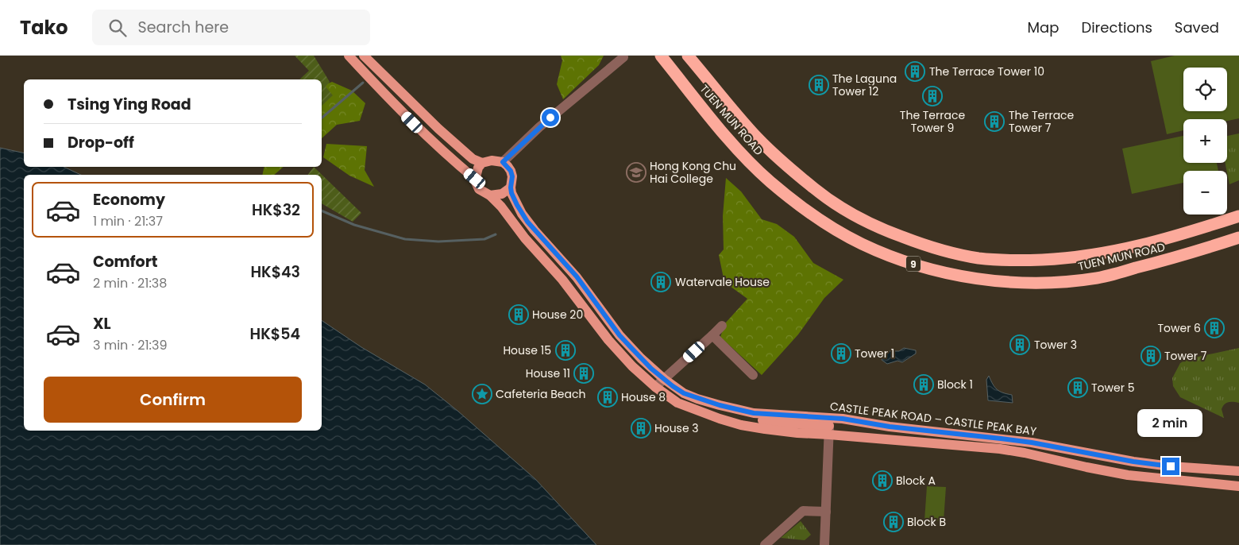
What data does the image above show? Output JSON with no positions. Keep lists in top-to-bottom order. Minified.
{"streets":{"highway":["TUEN MUN ROAD","9"],"main road":["CASTLE PEAK ROAD – CASTLE PEAK BAY"]},"places":{"building":["The Terrace Tower 10","The Laguna Tower 12","The Terrace Tower 9","The Terrace Tower 7","Watervale House","House 20","Tower 6","Tower 3","House 15","Tower 1","Tower 7","House 11","Block 1","Tower 5","House 8","House 3","Block A","Block B"],"school or university":["Hong Kong Chu Hai College"],"place":["Cafeteria Beach"]},"page":{"header":"Tako","search":"Search here","nav":["Map","Directions","Saved"],"map_buttons":["+","−"],"banner":["Tsing Ying Road","Drop-off"],"list":[{"name":"Economy","note":"1 min · 21:37","value":"HK$32"},{"name":"Comfort","note":"2 min · 21:38","value":"HK$43"},{"name":"XL","note":"3 min · 21:39","value":"HK$54"}],"buttons":"Confirm","bubble":"2 min"}}
